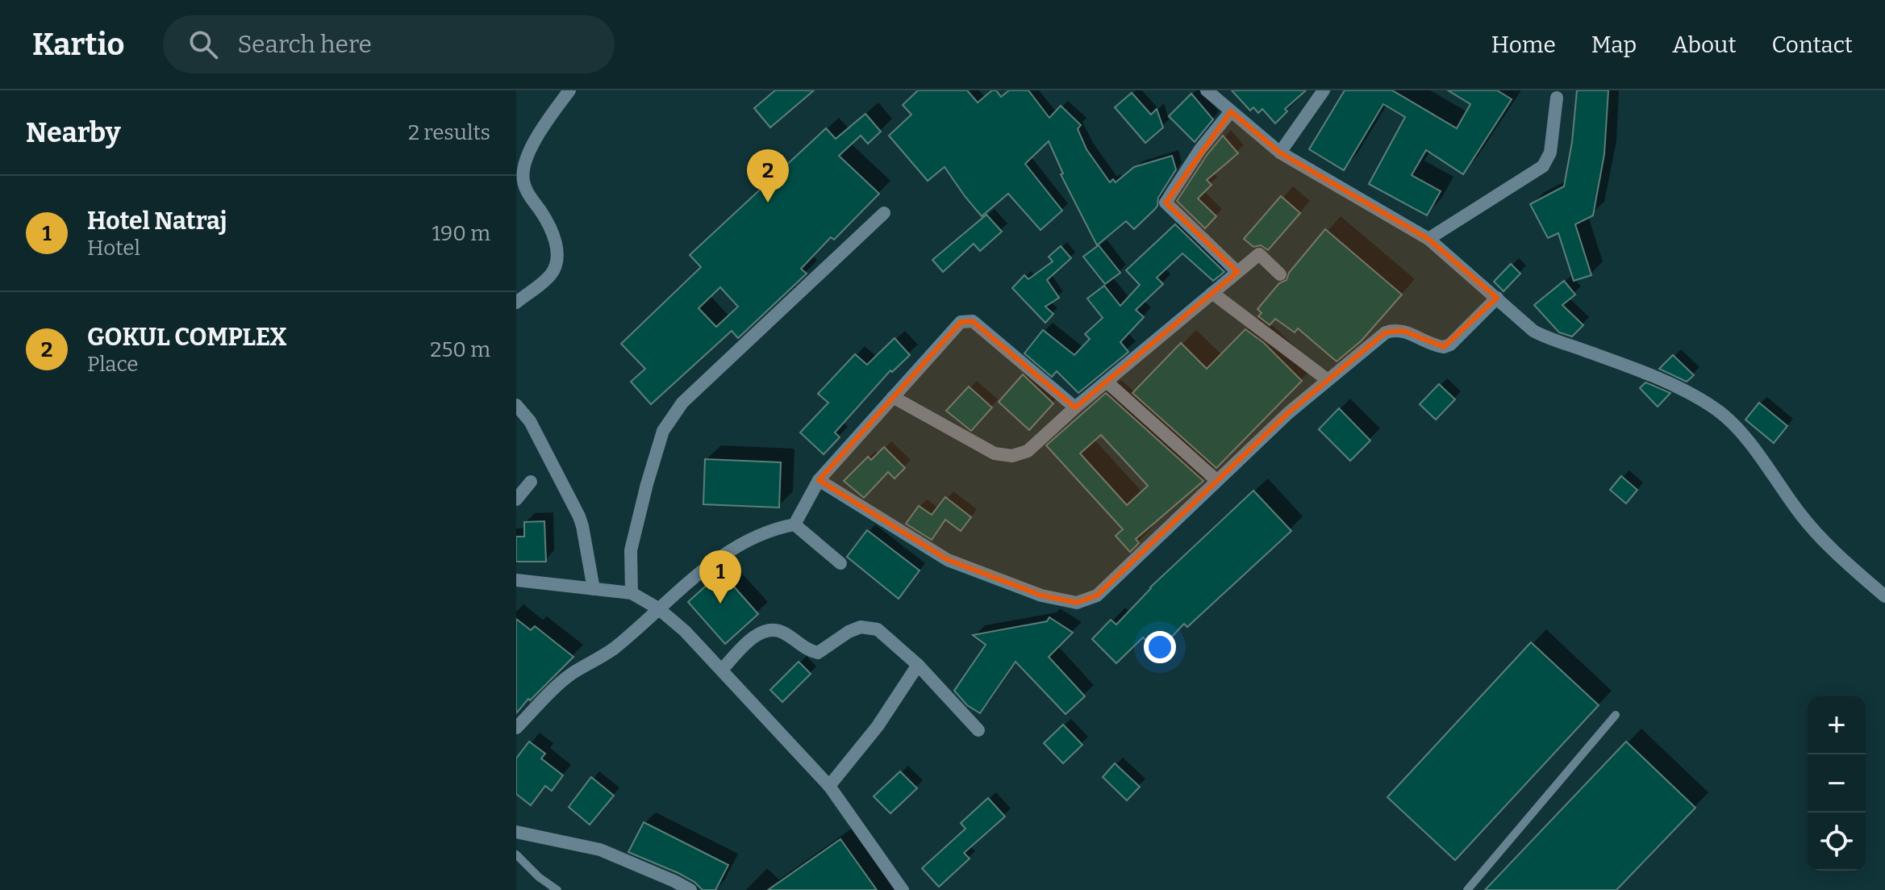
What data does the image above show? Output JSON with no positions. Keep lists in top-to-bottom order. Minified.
{"page":{"header":"Kartio","search":"Search here","nav":["Home","Map","About","Contact"],"heading":["Nearby","2 results"],"pins":["2","1"],"list":[{"mark":"1","name":"Hotel Natraj","note":"Hotel","value":"190 m"},{"mark":"2","name":"GOKUL COMPLEX","note":"Place","value":"250 m"}],"map_buttons":["+","−"]}}
